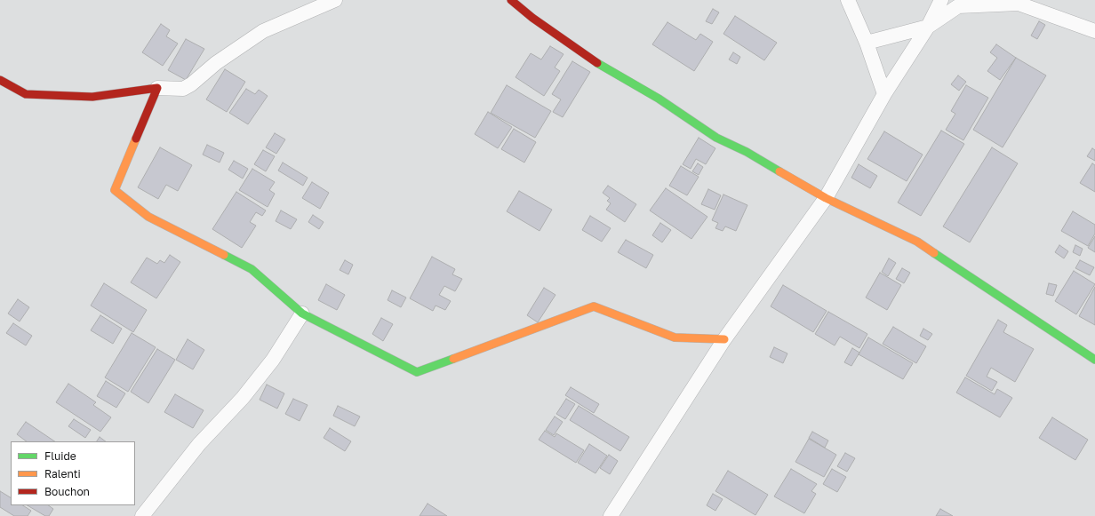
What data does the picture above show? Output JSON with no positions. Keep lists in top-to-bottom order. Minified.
{"legend":["Fluide","Ralenti","Bouchon"]}
